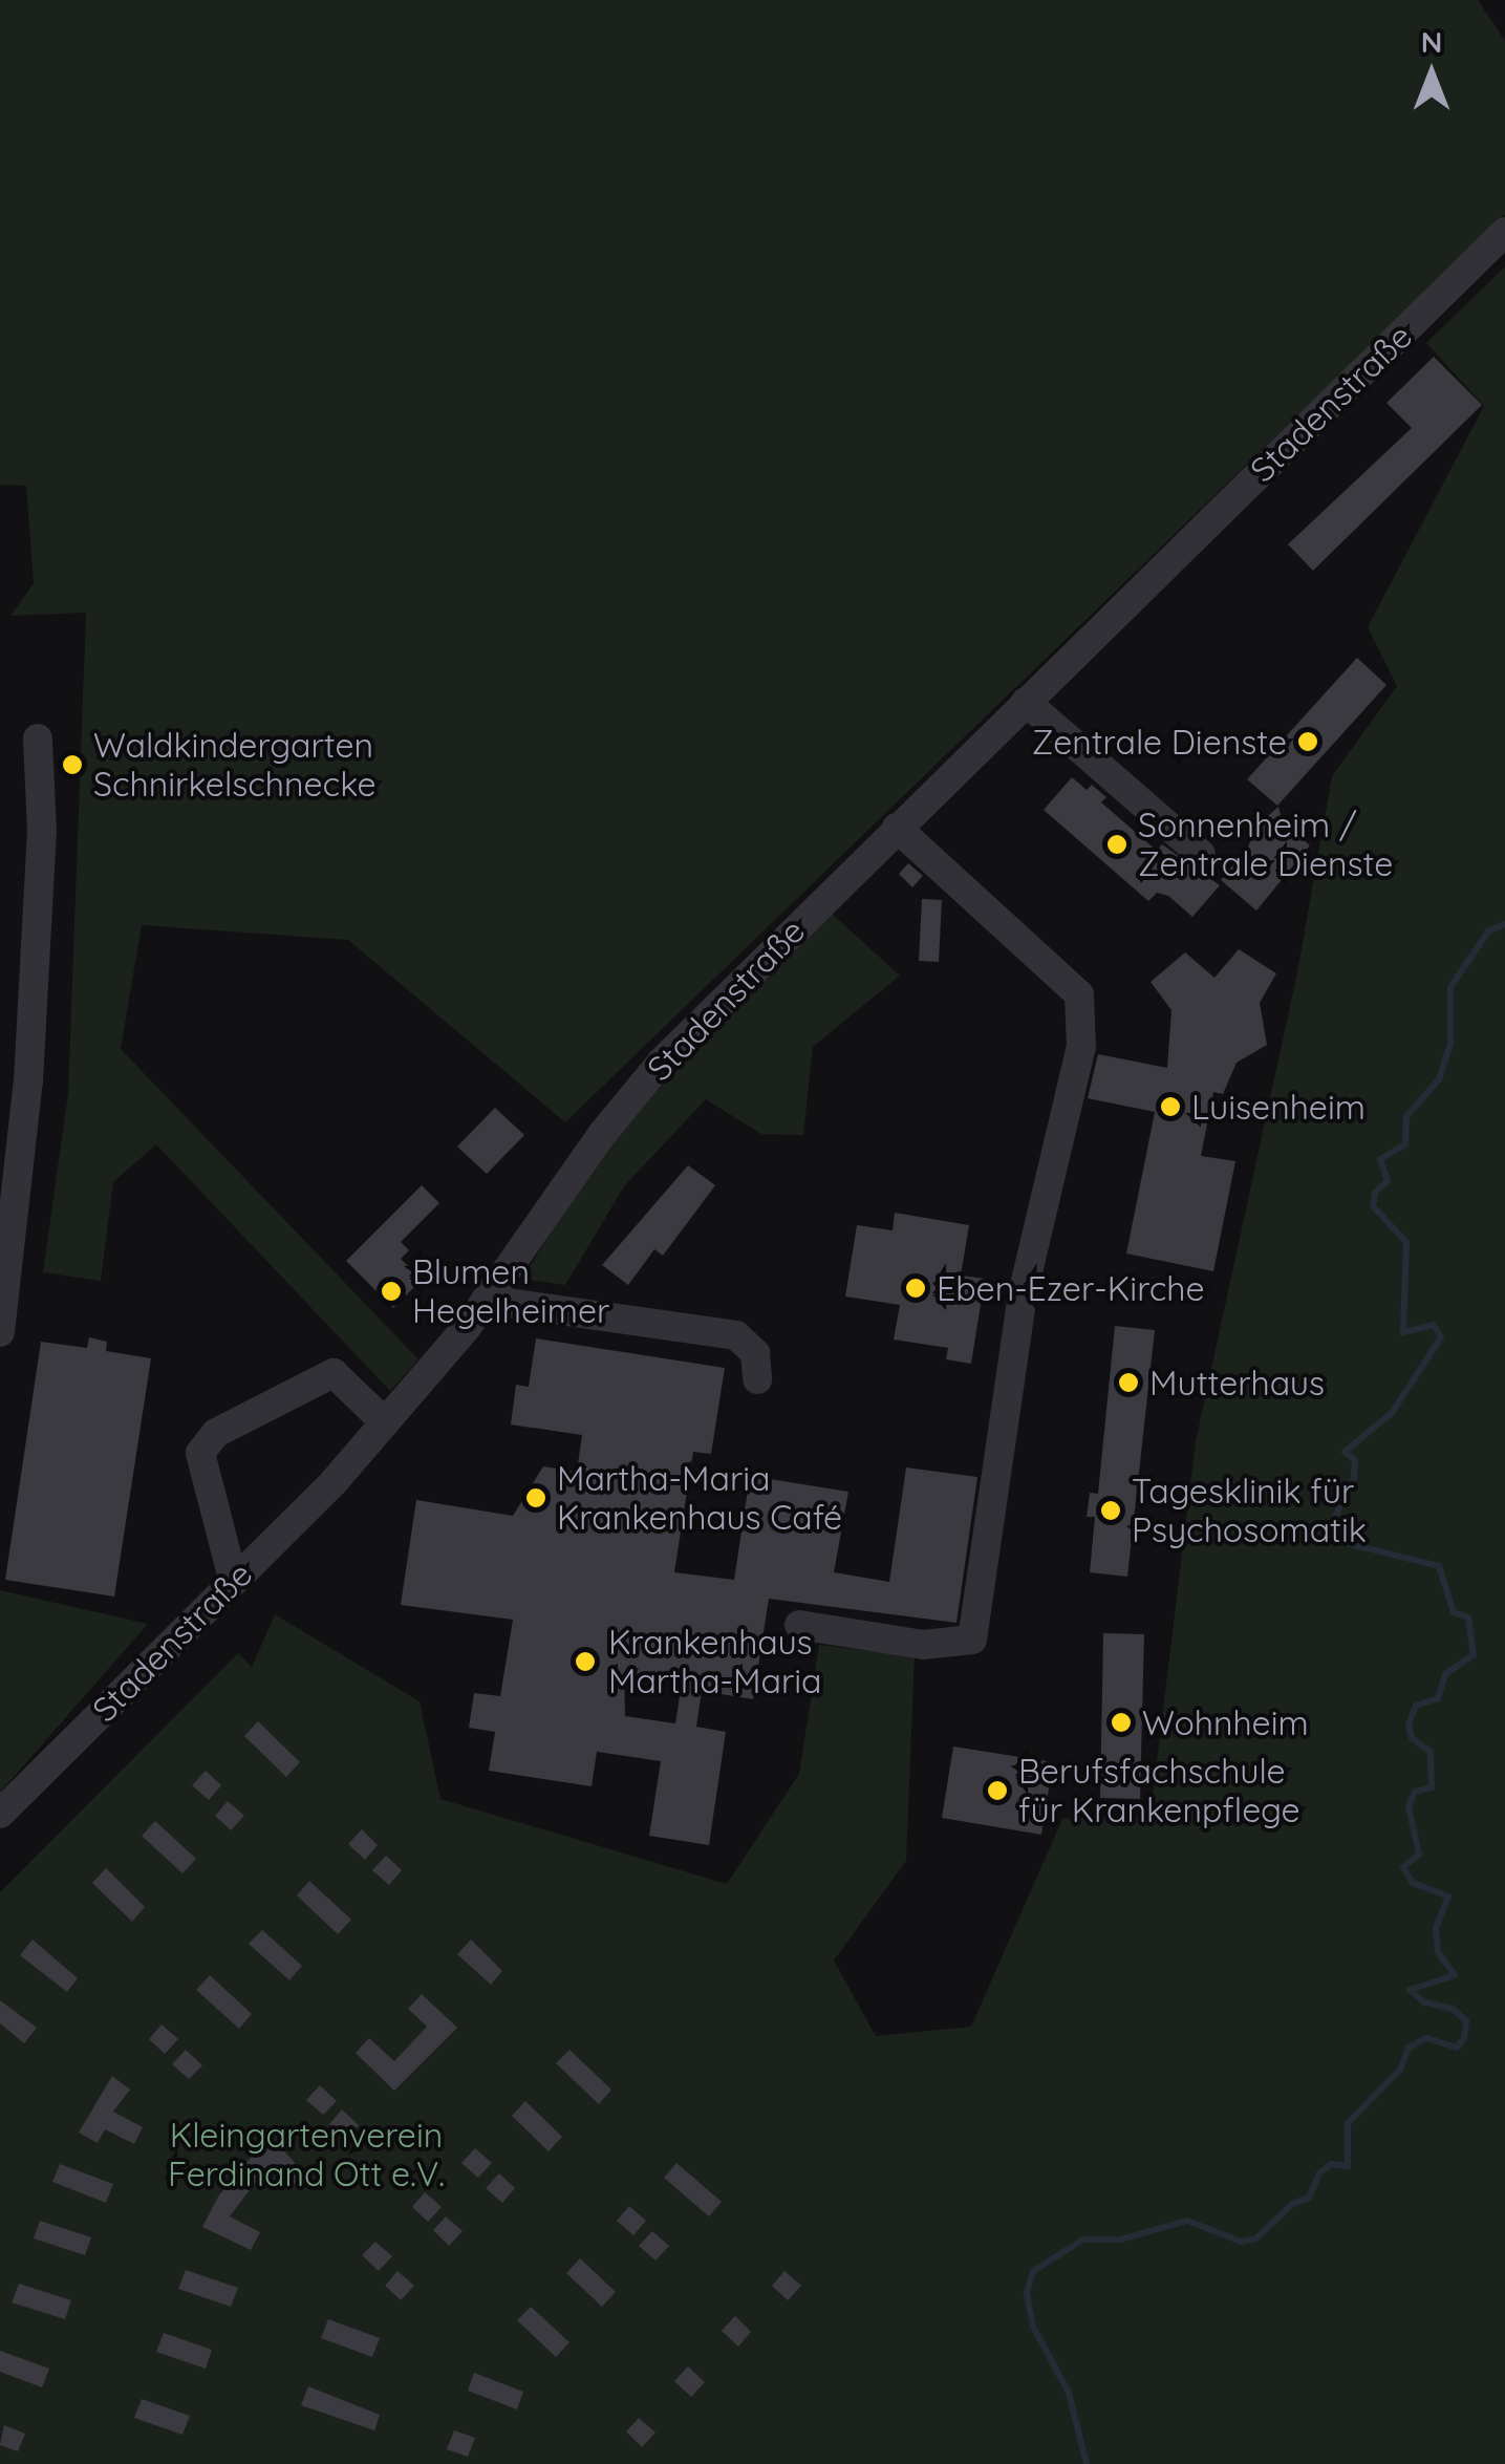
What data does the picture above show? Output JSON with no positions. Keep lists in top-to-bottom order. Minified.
{"streets":{"street":["Stadenstraße"]},"parks":["Kleingartenverein Ferdinand Ott e.V."],"places":["Zentrale Dienste","Waldkindergarten Schnirkelschnecke","Sonnenheim / Zentrale Dienste","Luisenheim","Eben-Ezer-Kirche","Blumen Hegelheimer","Mutterhaus","Martha-Maria Krankenhaus Café","Tagesklinik für Psychosomatik","Krankenhaus Martha-Maria","Wohnheim","Berufsfachschule für Krankenpflege"],"north":"top"}
